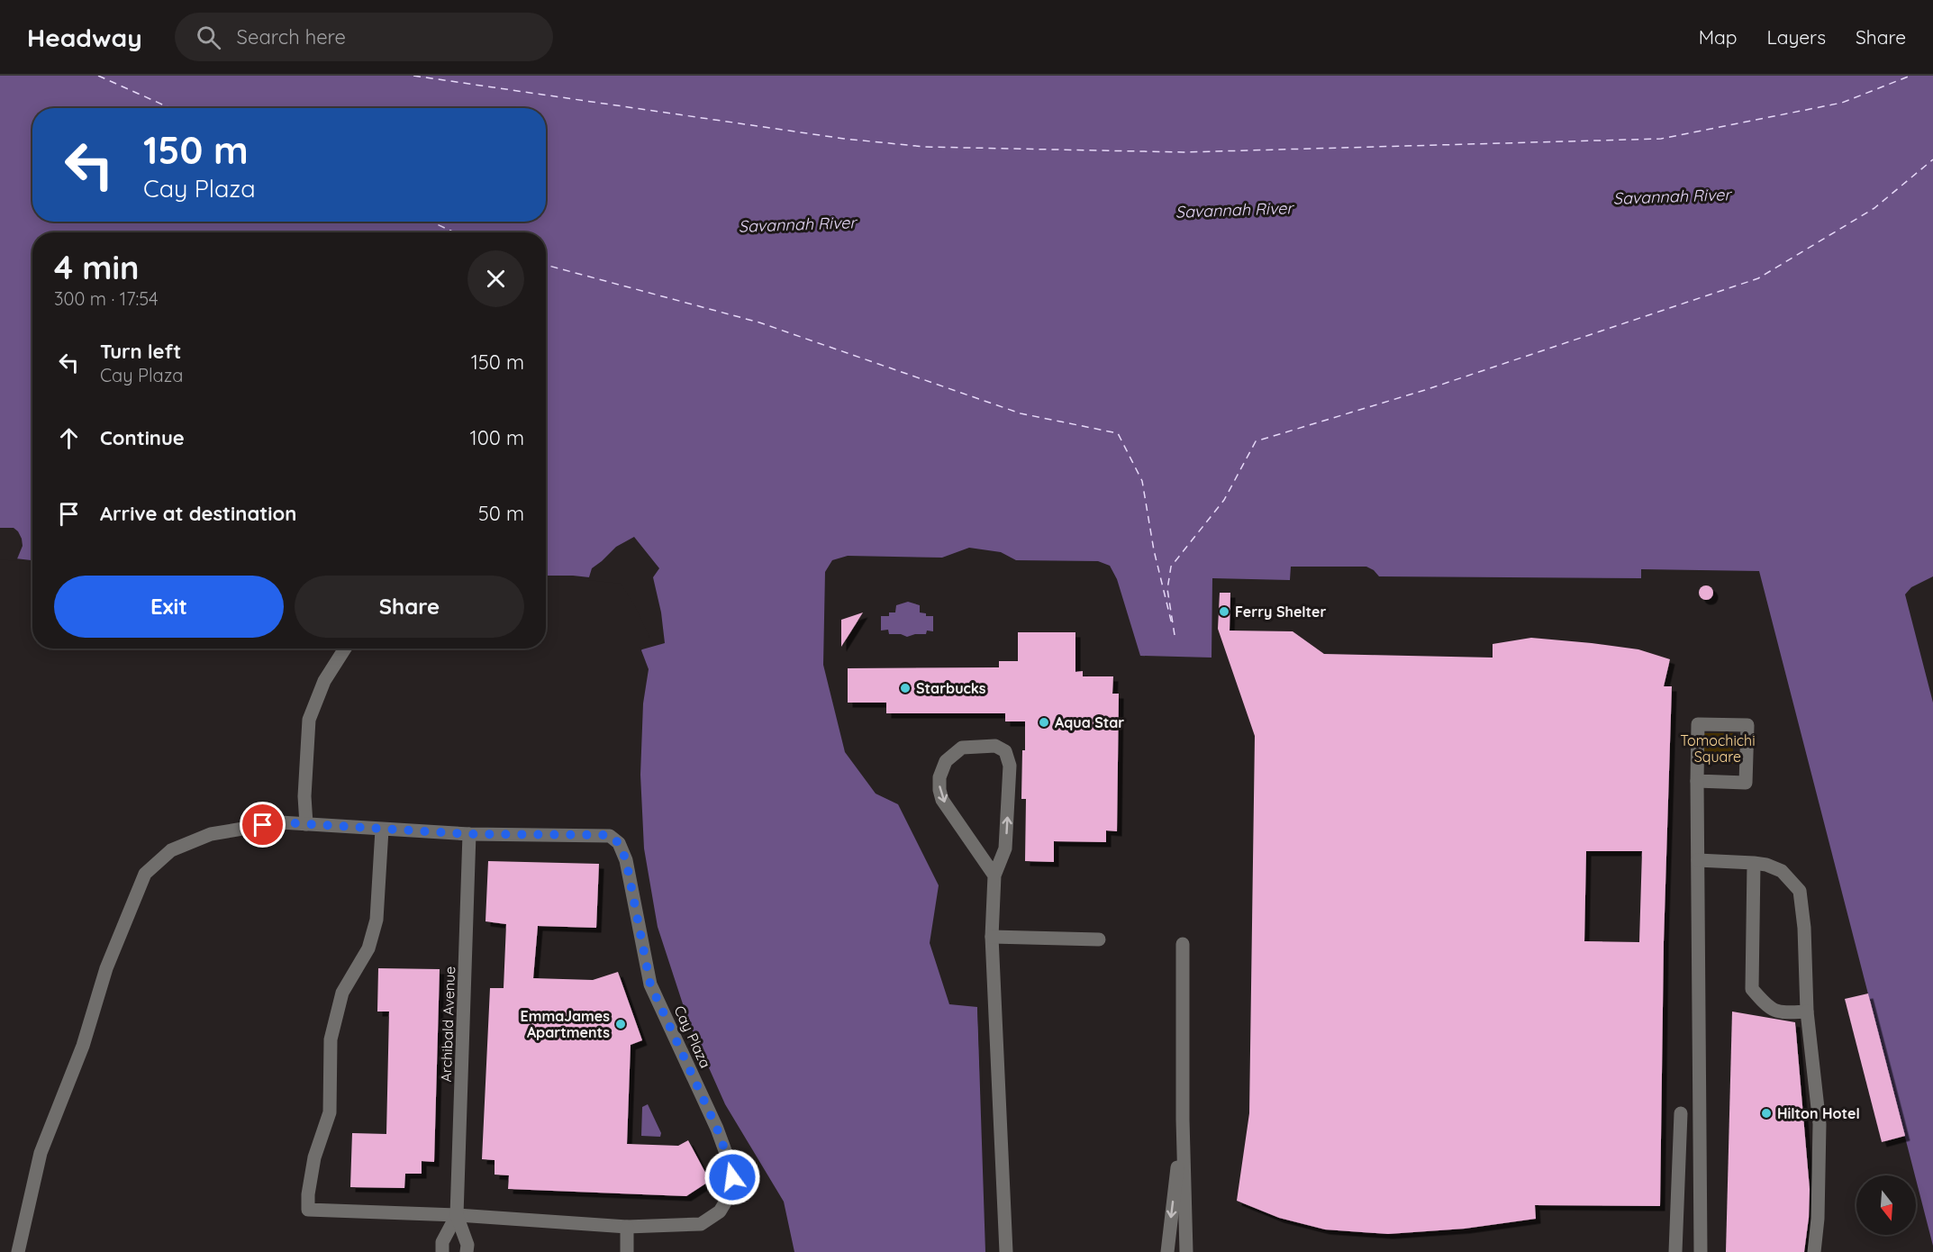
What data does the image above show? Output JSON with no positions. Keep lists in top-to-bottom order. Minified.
{"streets":{"street":["Archibald Avenue","Cay Plaza"]},"crossings":[["Archibald Avenue","Cay Plaza"]],"water":["Savannah River"],"parks":["Tomochichi Square"],"places":["Ferry Shelter","Starbucks","Aqua Star","EmmaJames Apartments","Hilton Hotel"],"north":"bottom","page":{"header":"Headway","search":"Search here","nav":["Map","Layers","Share"],"turn":["150 m","Cay Plaza"],"heading":["4 min","300 m · 17:54"],"list":[{"name":"Turn left","note":"Cay Plaza","value":"150 m"},{"name":"Continue","value":"100 m"},{"name":"Arrive at destination","value":"50 m"}],"buttons":["Exit","Share"]}}
